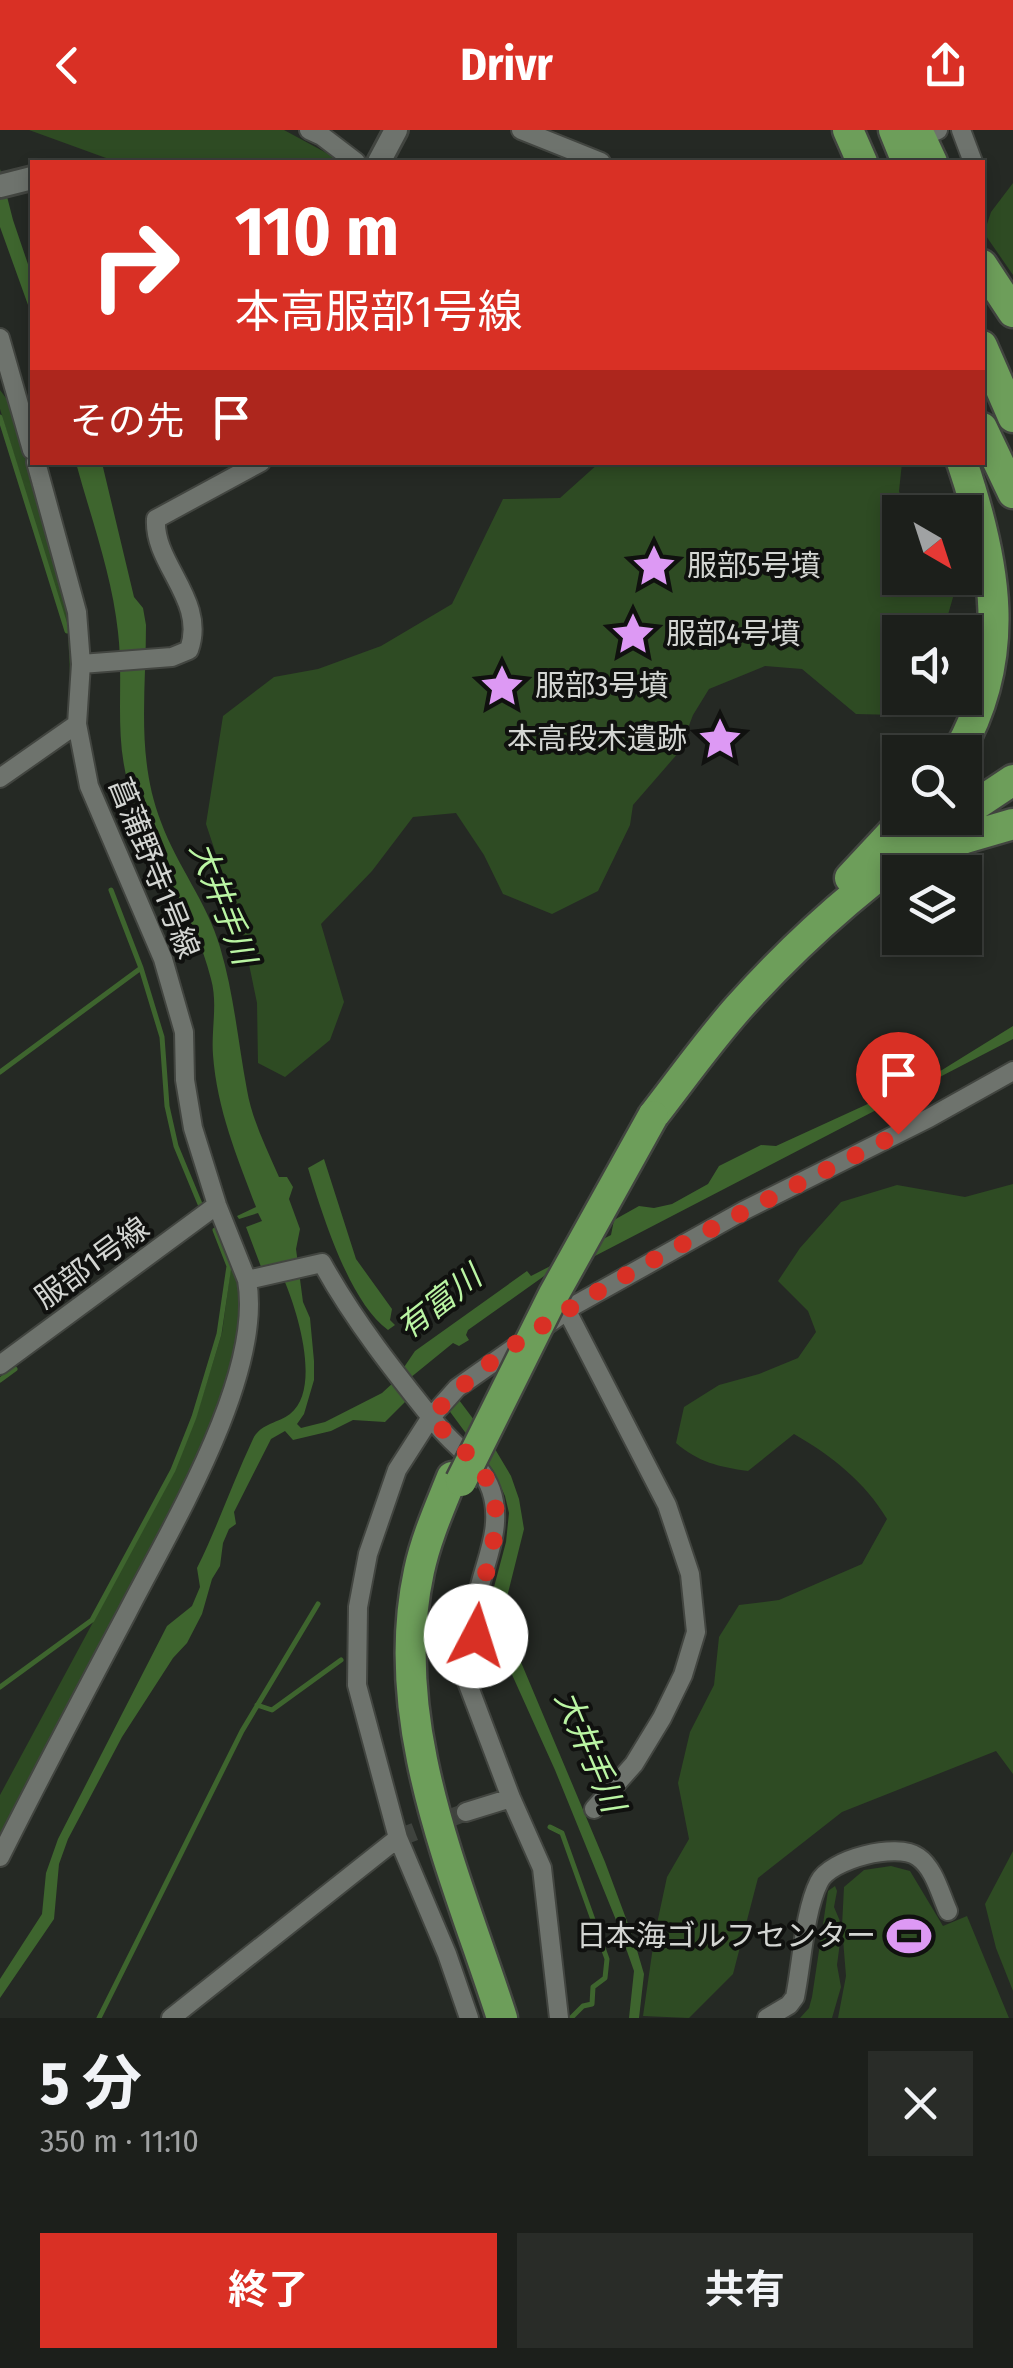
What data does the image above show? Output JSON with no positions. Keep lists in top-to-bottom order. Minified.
{"streets":{"street":["菖蒲野寺1号線","服部1号線"]},"crossings":[["菖蒲野寺1号線","服部1号線"]],"water":["大井手川","有富川"],"places":{"place":["服部5号墳","服部4号墳","服部3号墳","本高段木遺跡"],"sports":["日本海ゴルフセンター"]},"north":"bottom right","page":{"header":"Drivr","turn":["110 m","本高服部1号線"],"then":"その先","heading":["5 分","350 m · 11:10"],"buttons":["終了","共有"]}}
